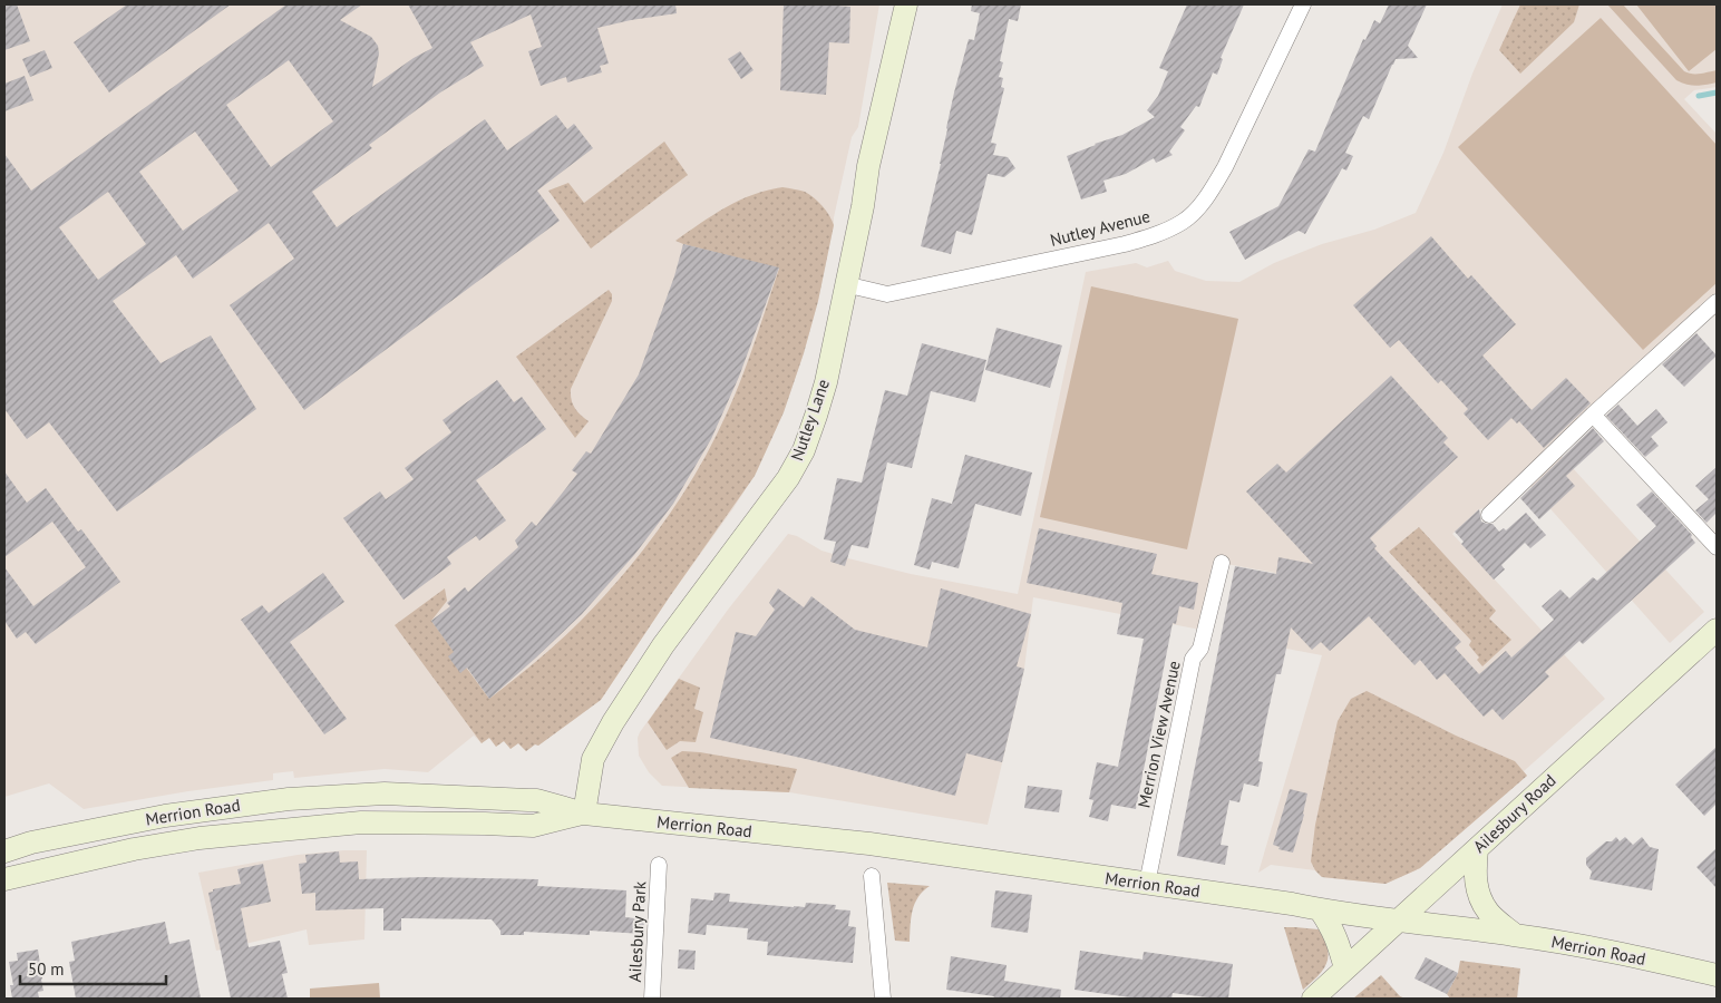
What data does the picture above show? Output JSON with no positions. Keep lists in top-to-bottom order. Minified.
{"streets":{"main road":["Nutley Lane","Merrion Road","Ailesbury Road"],"street":["Nutley Avenue","Merrion View Avenue","Ailesbury Park"]},"crossings":[["Nutley Avenue","Nutley Lane"],["Nutley Lane","Merrion Road"],["Merrion View Avenue","Merrion Road"],["Merrion Road","Ailesbury Road"]],"scale_bar":"50 m"}
